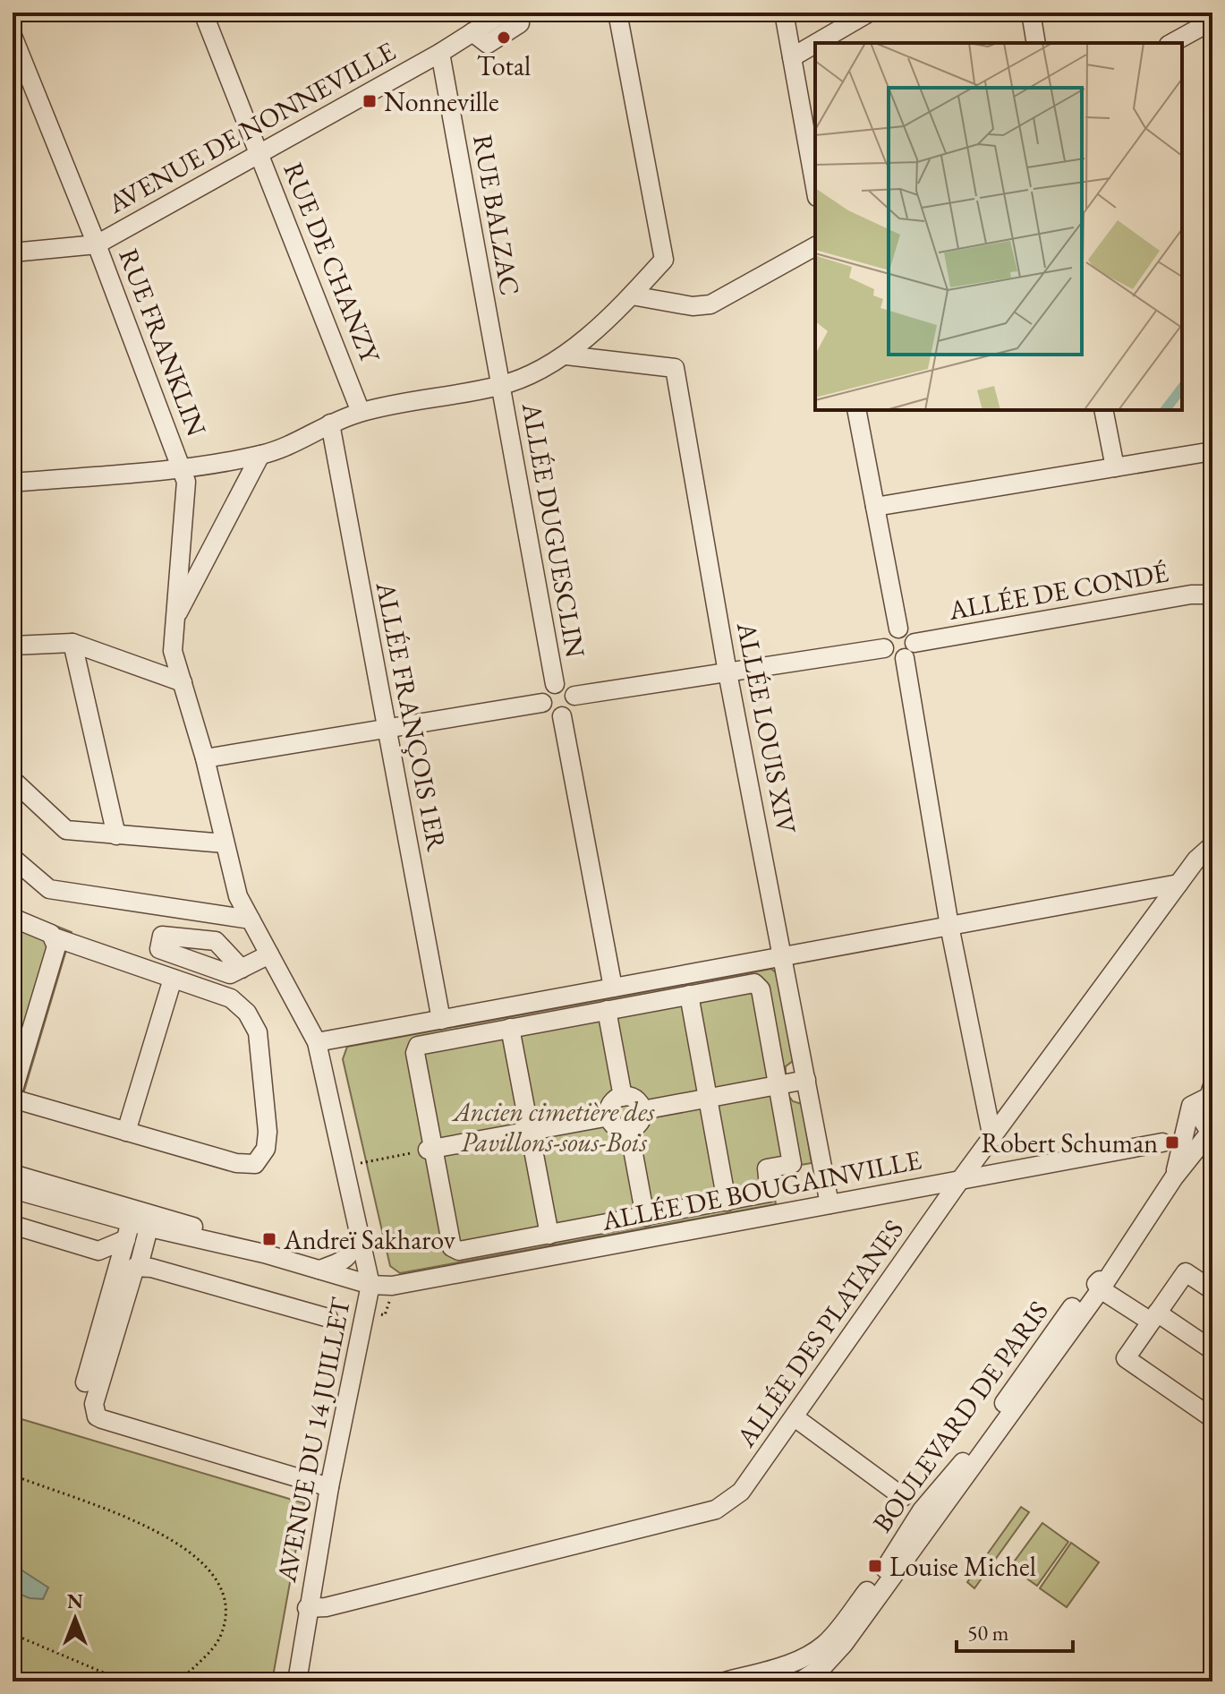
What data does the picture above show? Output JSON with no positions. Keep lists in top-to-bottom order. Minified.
{"streets":{"street":["AVENUE DE NONNEVILLE","RUE BALZAC","RUE DE CHANZY","RUE FRANKLIN","ALLÉE DUGUESCLIN","ALLÉE DE CONDÉ","ALLÉE FRANÇOIS 1ER","ALLÉE LOUIS XIV","ALLÉE DE BOUGAINVILLE","ALLÉE DES PLATANES","BOULEVARD DE PARIS","AVENUE DU 14 JUILLET"]},"crossings":[["AVENUE DE NONNEVILLE","RUE BALZAC"],["AVENUE DE NONNEVILLE","RUE DE CHANZY"],["AVENUE DE NONNEVILLE","RUE FRANKLIN"],["RUE BALZAC","ALLÉE DUGUESCLIN"],["RUE FRANKLIN","AVENUE DU 14 JUILLET"],["ALLÉE LOUIS XIV","ALLÉE DE BOUGAINVILLE"],["ALLÉE DE BOUGAINVILLE","ALLÉE DES PLATANES"],["ALLÉE DE BOUGAINVILLE","AVENUE DU 14 JUILLET"],["ALLÉE DES PLATANES","AVENUE DU 14 JUILLET"]],"parks":["Ancien cimetière des Pavillons-sous-Bois"],"places":{"other":["Total"],"transit":["Nonneville","Robert Schuman","Andreï Sakharov","Louise Michel"]},"scale_bar":"50 m","north":"top"}
